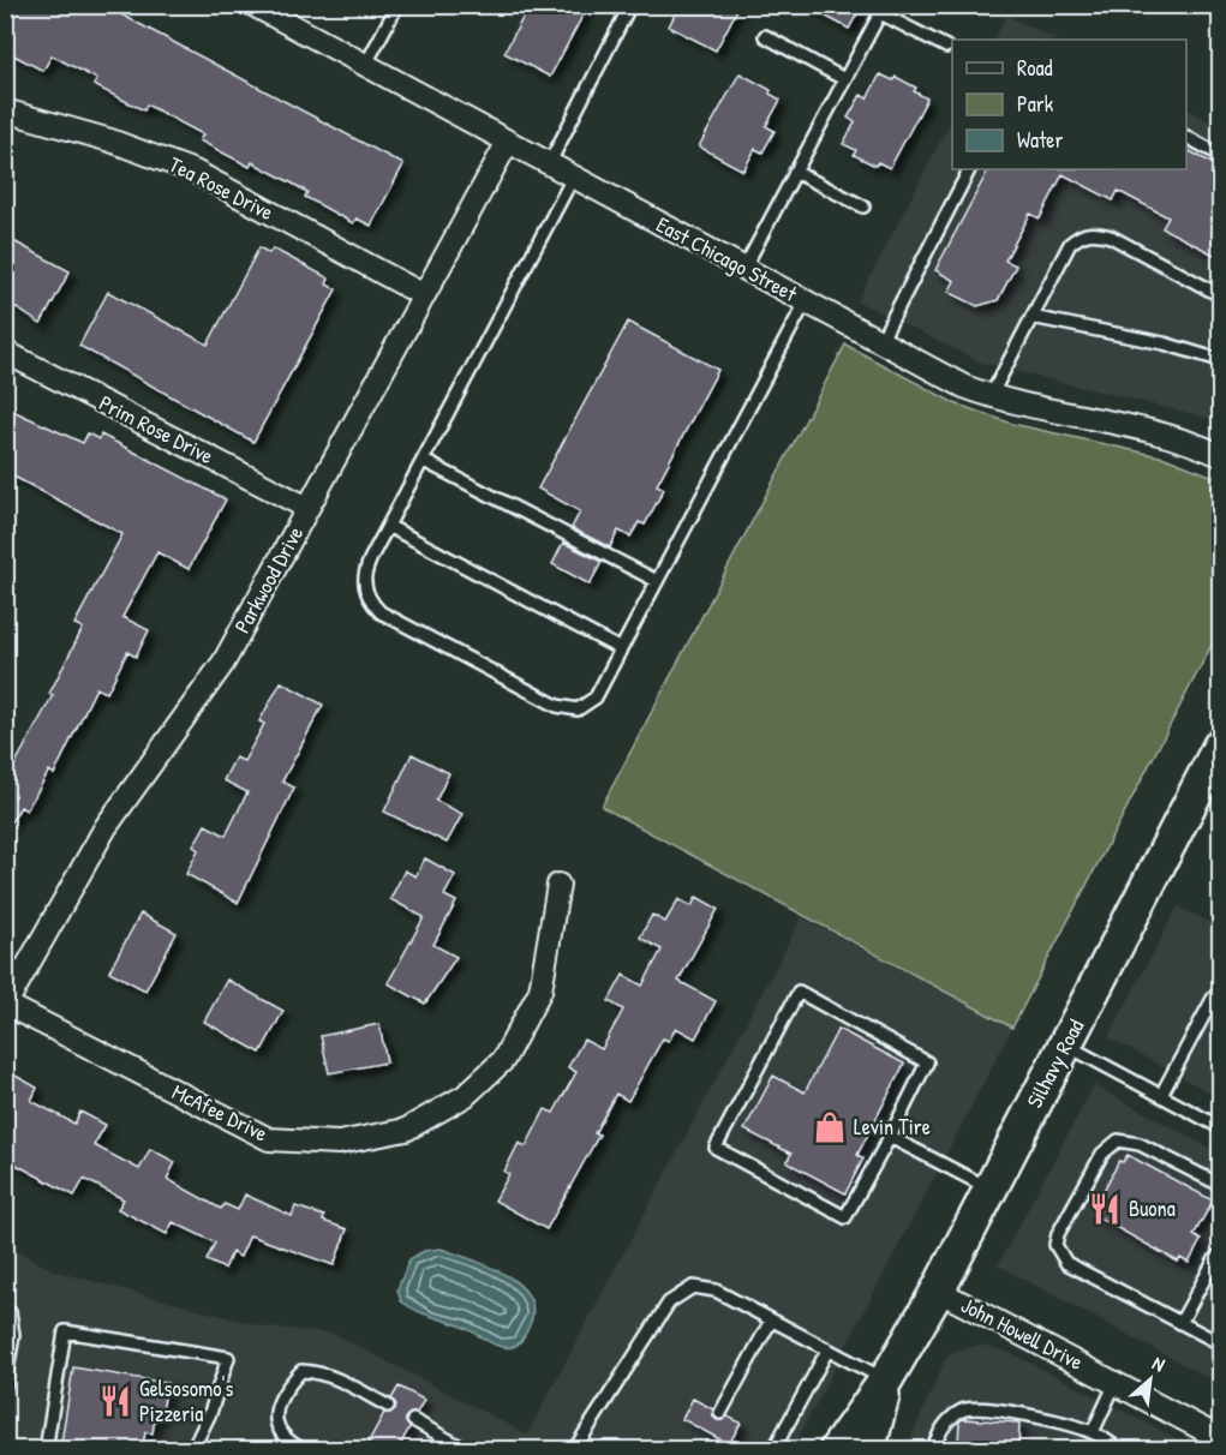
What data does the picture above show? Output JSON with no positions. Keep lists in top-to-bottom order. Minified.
{"streets":{"street":["Tea Rose Drive","East Chicago Street","Prim Rose Drive","Parkwood Drive","Silhavy Road","McAfee Drive","John Howell Drive"]},"crossings":[["Tea Rose Drive","Parkwood Drive"],["East Chicago Street","Parkwood Drive"],["Prim Rose Drive","Parkwood Drive"],["Parkwood Drive","McAfee Drive"],["Silhavy Road","John Howell Drive"]],"places":{"shop":["Levin Tire"],"restaurant":["Buona","Gelsosomo's Pizzeria"]},"legend":["Road","Park","Water"],"north":"top right"}
